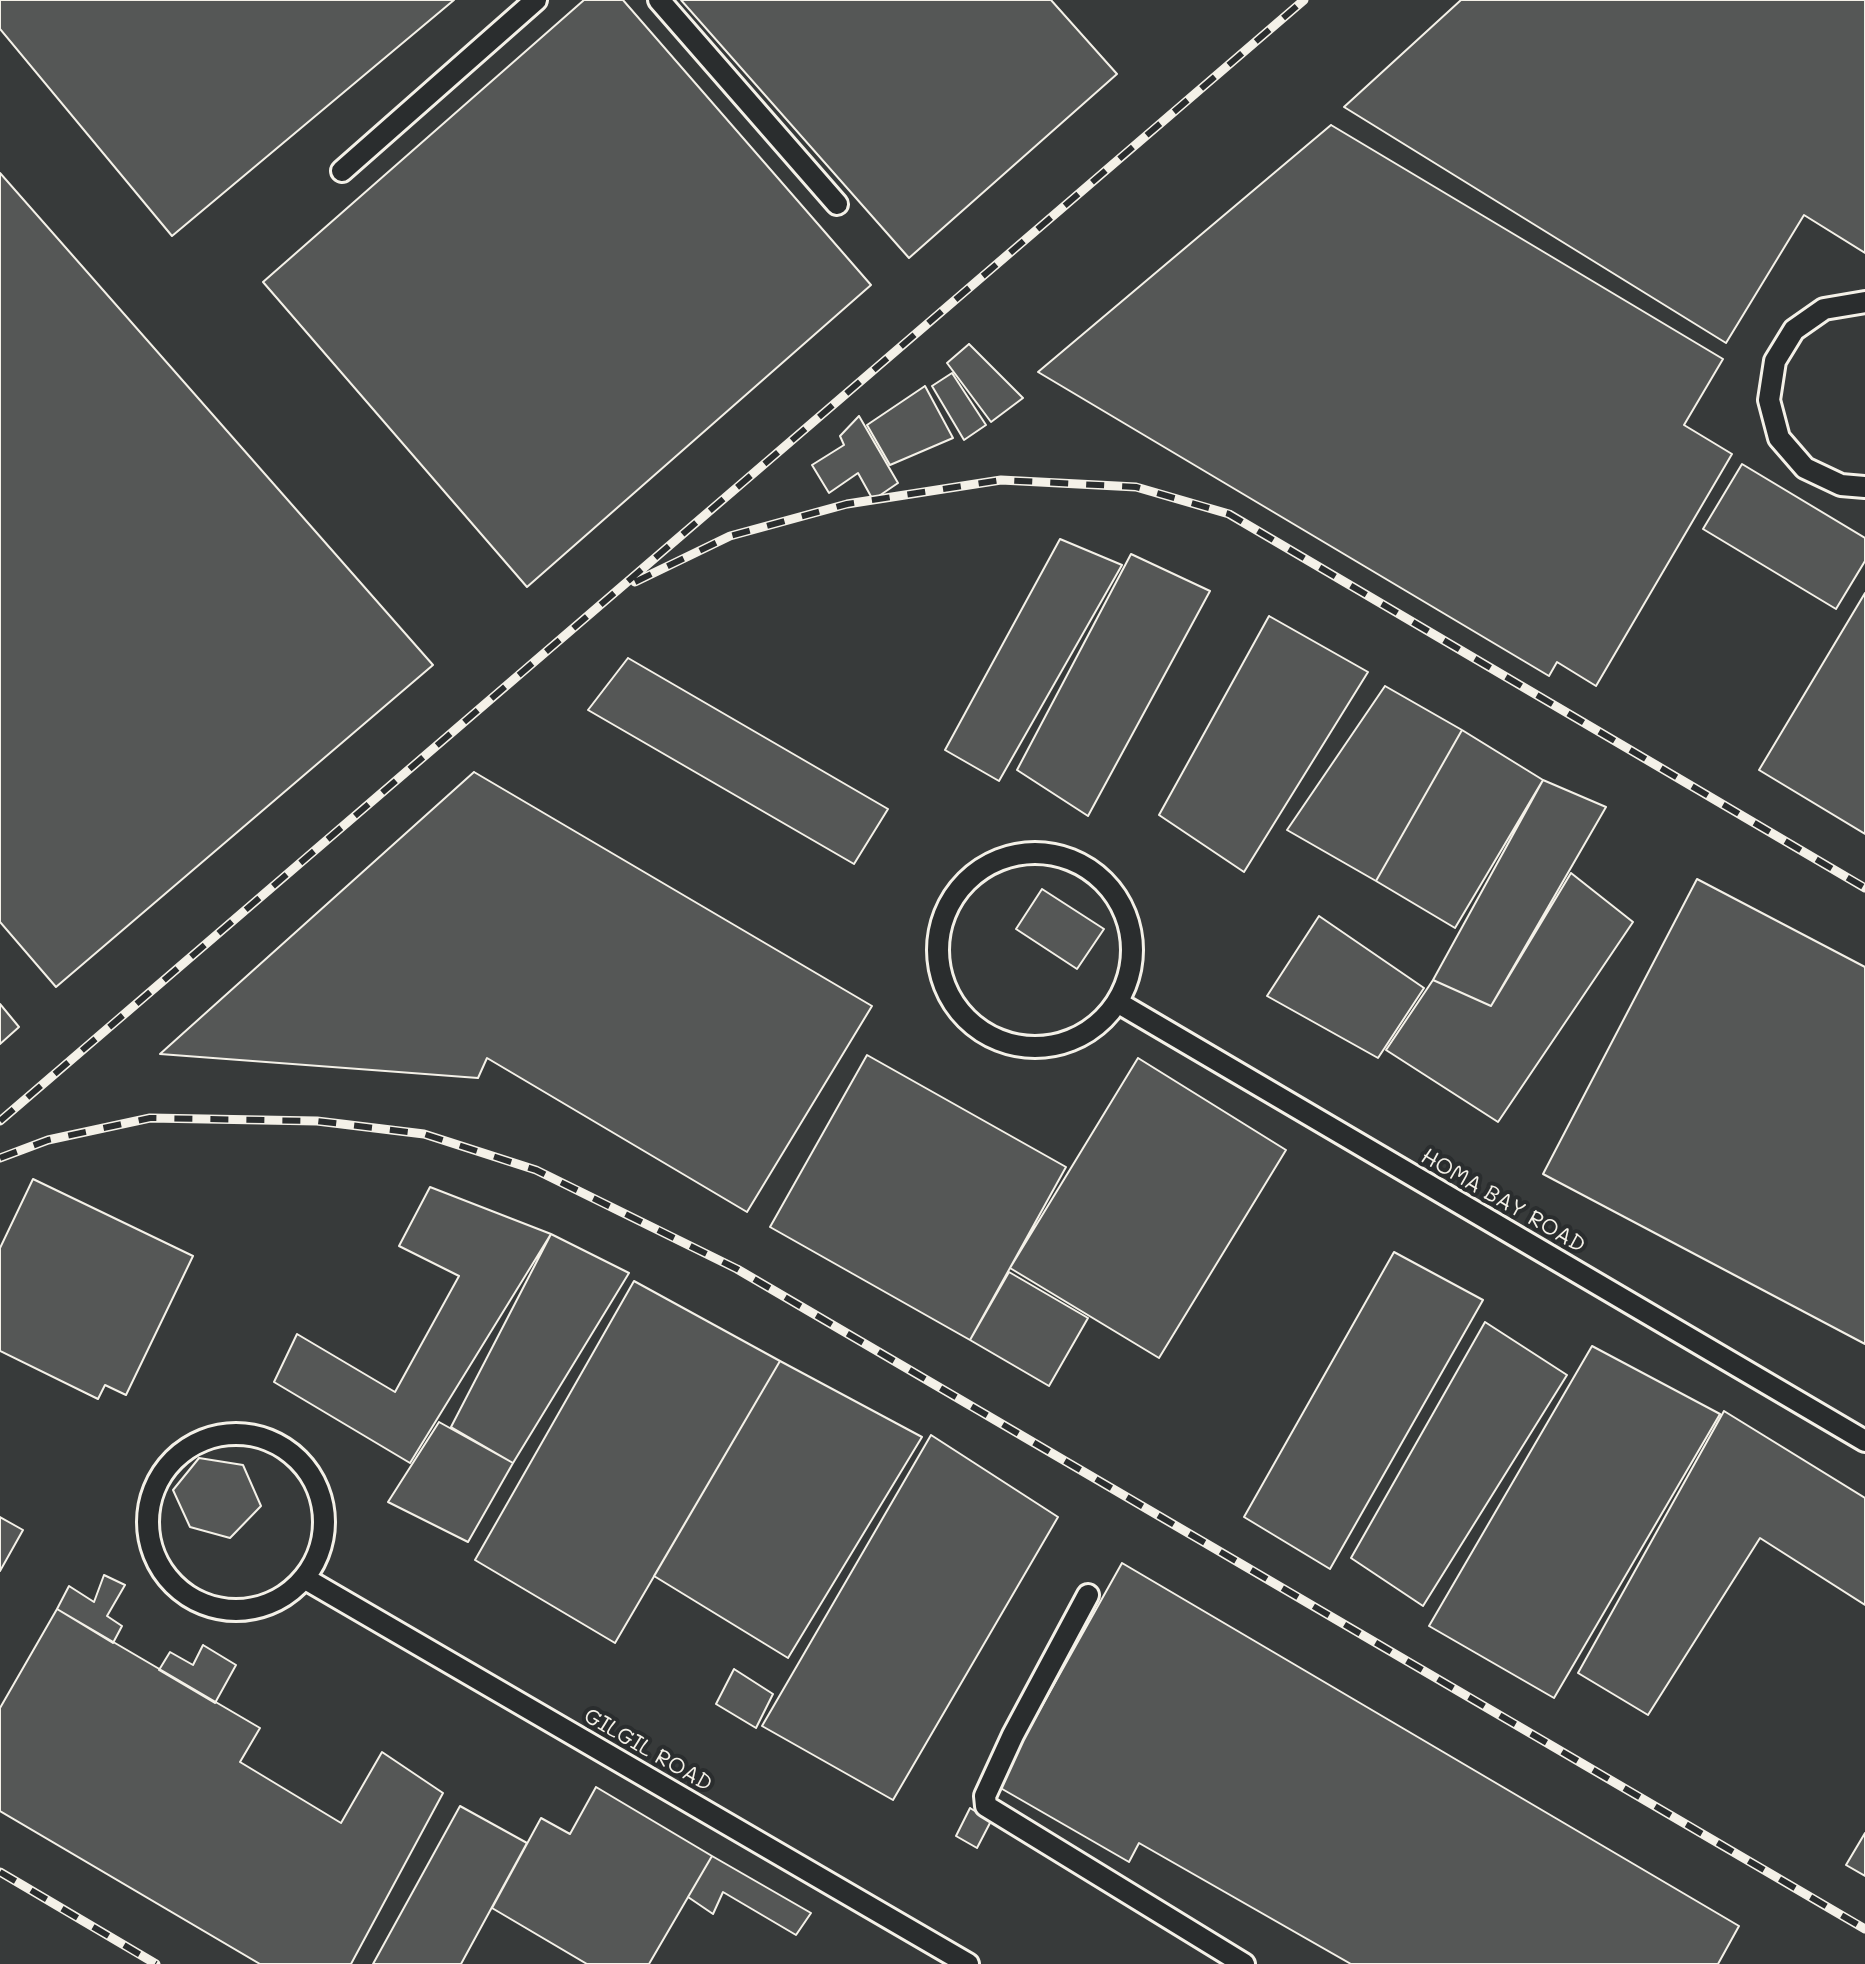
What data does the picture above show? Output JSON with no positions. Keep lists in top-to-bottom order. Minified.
{"streets":{"lane":["HOMA BAY ROAD","GILGIL ROAD"]}}
